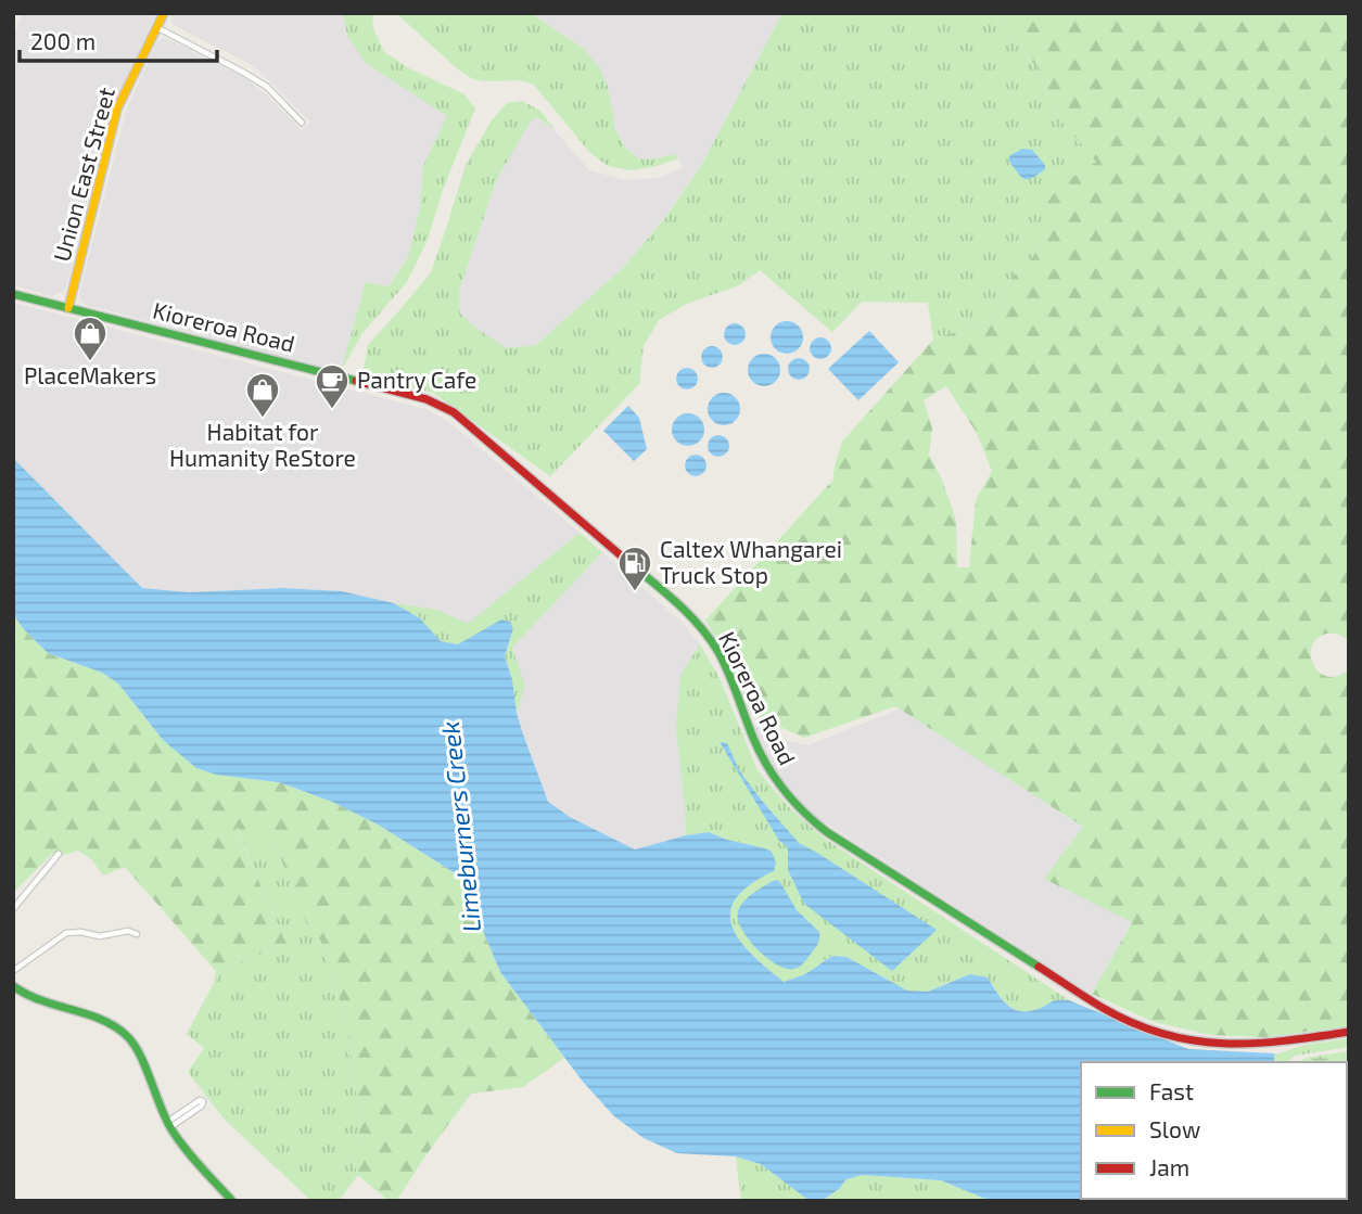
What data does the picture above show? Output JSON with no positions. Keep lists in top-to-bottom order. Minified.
{"streets":{"main road":["Union East Street","Kioreroa Road"]},"crossings":[["Union East Street","Kioreroa Road"]],"water":["Limeburners Creek"],"places":{"shop":["PlaceMakers","Habitat for Humanity ReStore"],"cafe":["Pantry Cafe"],"fuel station":["Caltex Whangarei Truck Stop"]},"legend":["Fast","Slow","Jam"],"scale_bar":"200 m"}
